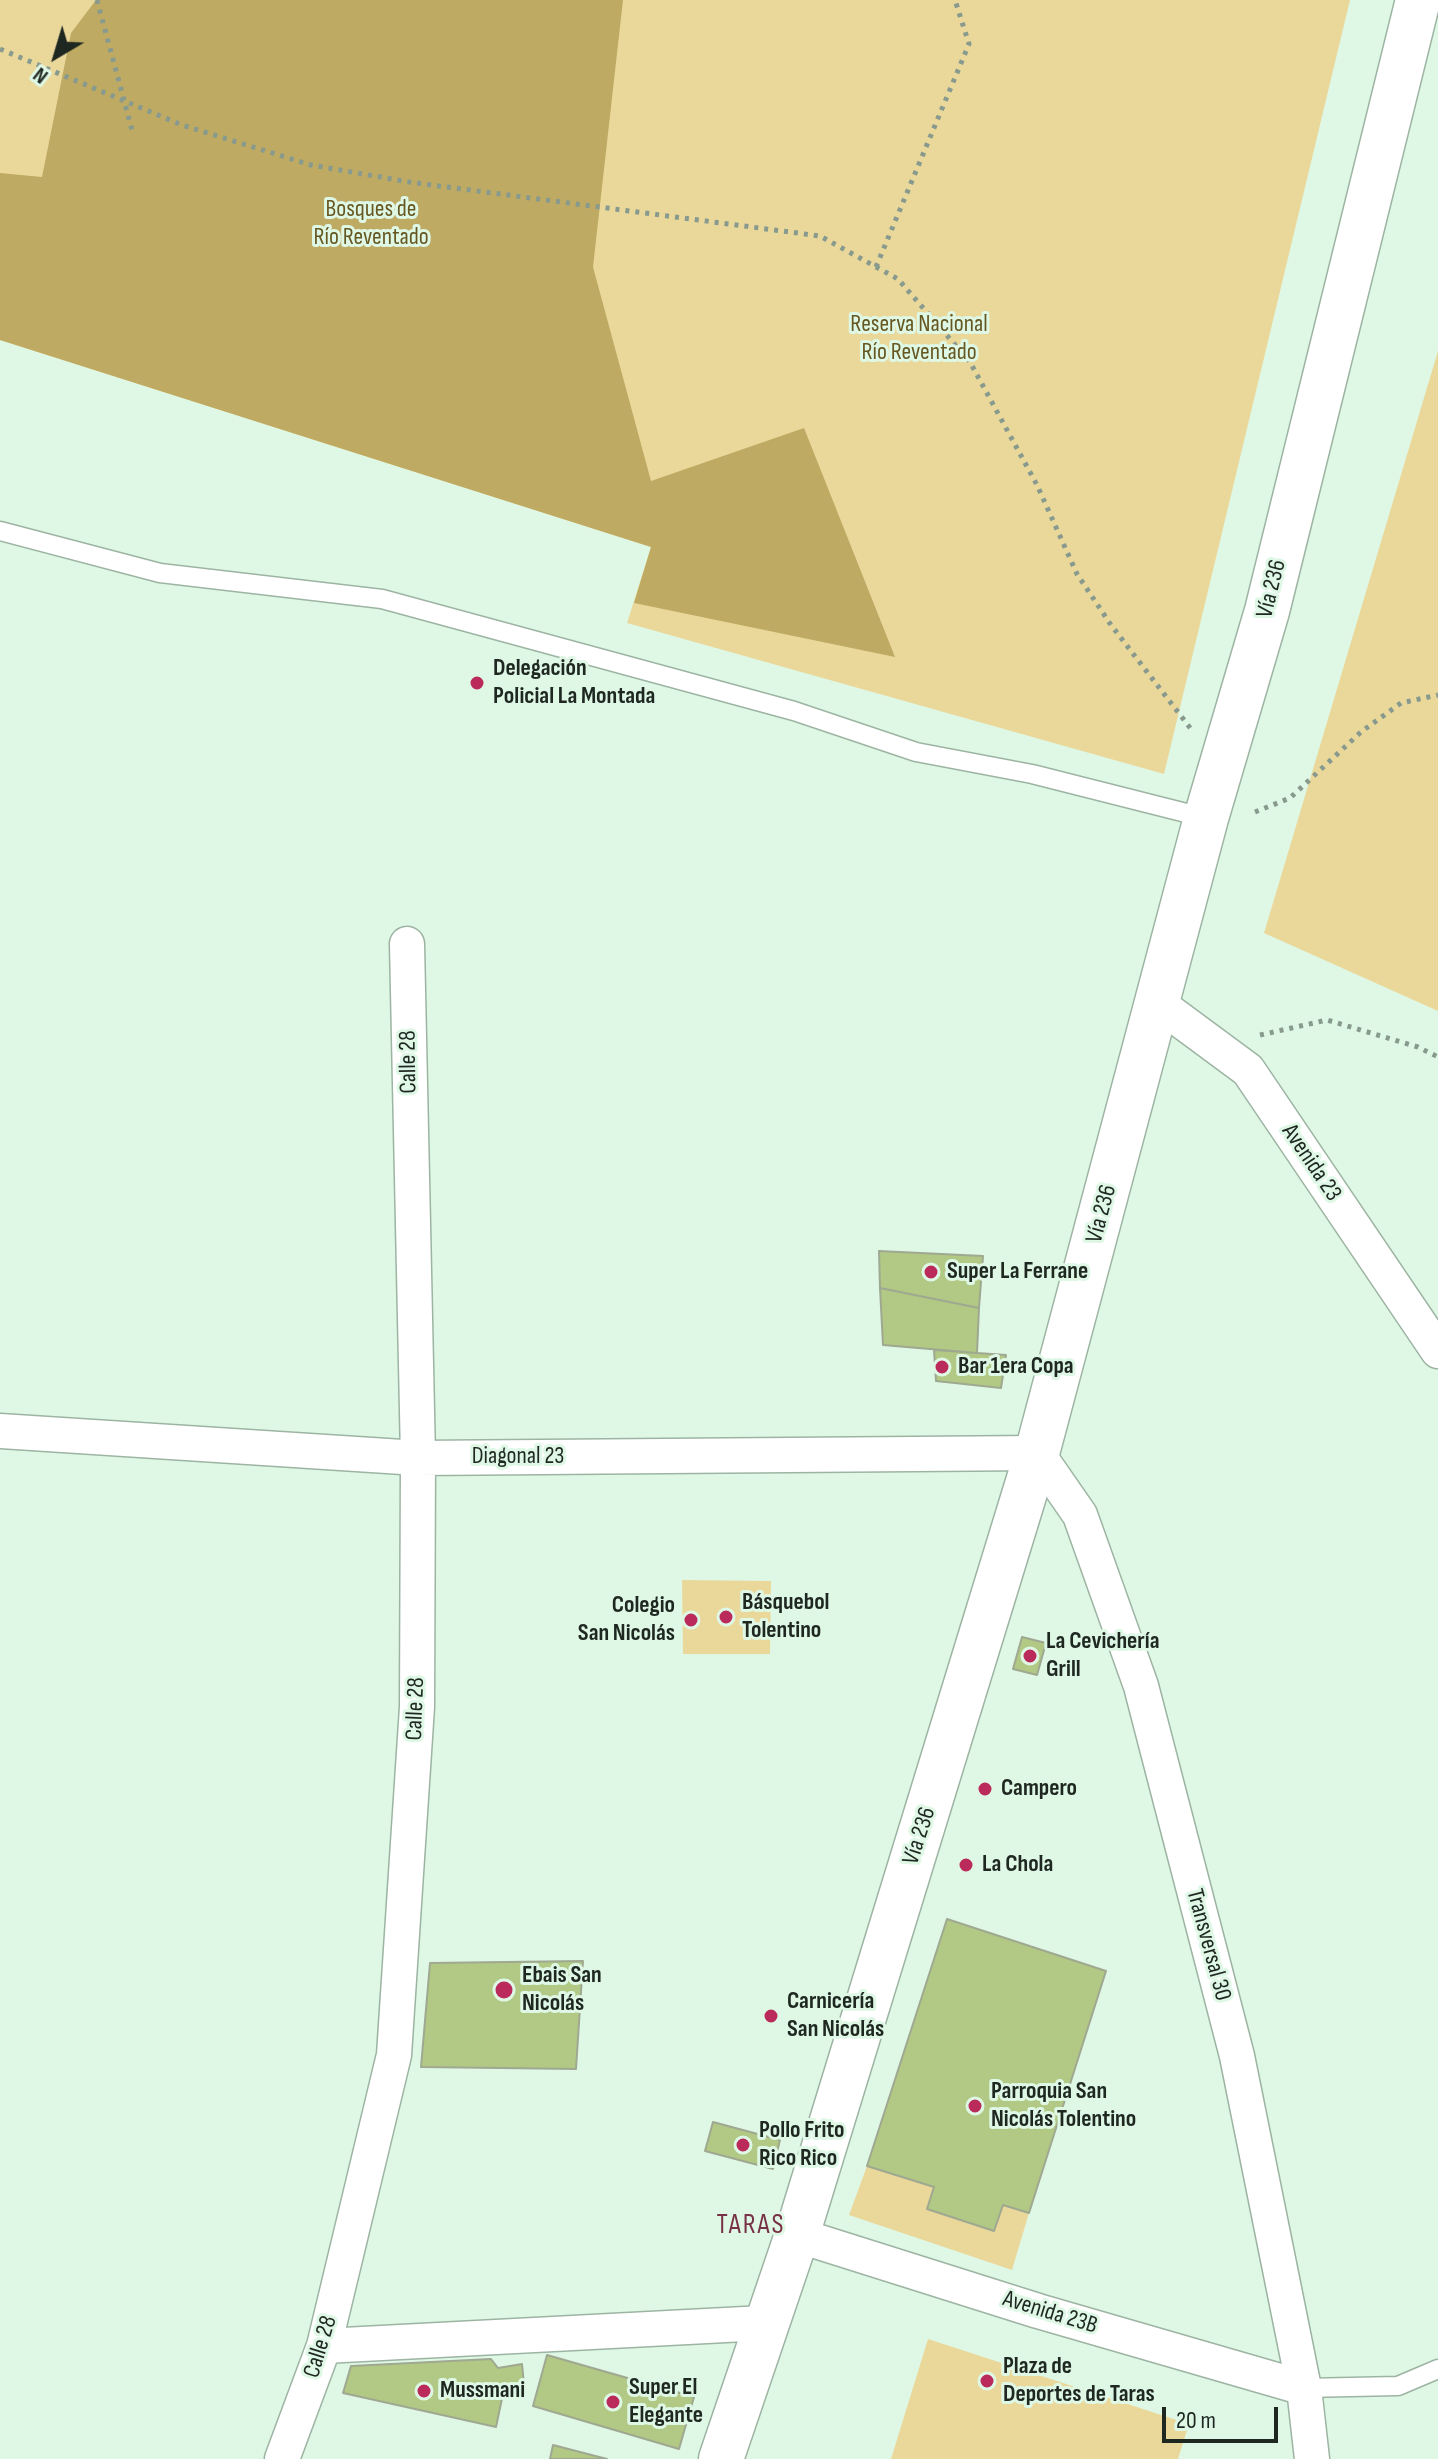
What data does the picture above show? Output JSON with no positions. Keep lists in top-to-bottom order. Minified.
{"streets":{"main road":["Vía 236"],"street":["Calle 28","Avenida 23","Diagonal 23","Transversal 30","Avenida 23B"]},"crossings":[["Vía 236","Avenida 23"],["Vía 236","Diagonal 23"],["Vía 236","Transversal 30"],["Vía 236","Avenida 23B"],["Calle 28","Diagonal 23"],["Diagonal 23","Transversal 30"],["Transversal 30","Avenida 23B"]],"districts":["TARAS"],"parks":["Bosques de Río Reventado","Reserva Nacional Río Reventado"],"places":["Delegación Policial La Montada","Super La Ferrane","Bar 1era Copa","Básquebol Tolentino","Colegio San Nicolás","La Cevichería Grill","Campero","La Chola","Ebais San Nicolás","Carnicería San Nicolás","Parroquia San Nicolás Tolentino","Pollo Frito Rico Rico","Plaza de Deportes de Taras","Mussmani","Super El Elegante"],"scale_bar":"20 m","north":"bottom left"}
